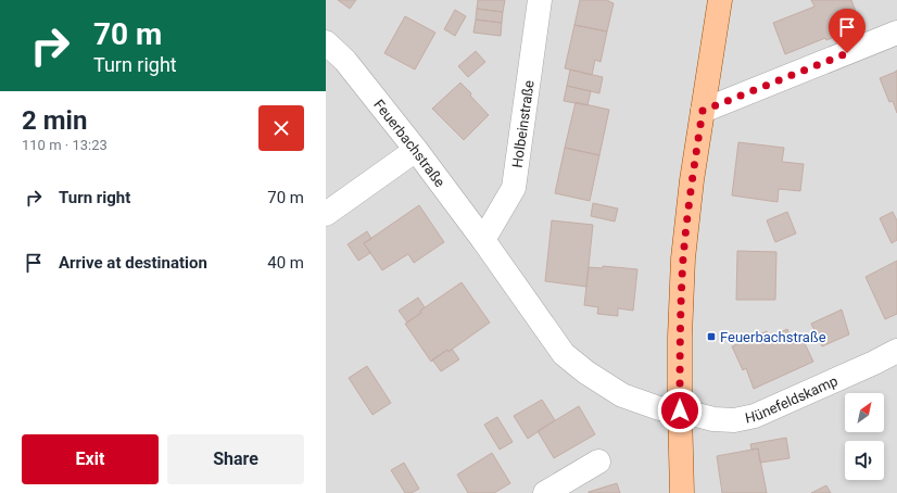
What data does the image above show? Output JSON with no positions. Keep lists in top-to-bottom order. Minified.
{"streets":{"street":["Holbeinstraße","Feuerbachstraße","Hünefeldskamp"]},"crossings":[["Holbeinstraße","Feuerbachstraße"],["Feuerbachstraße","Hünefeldskamp"]],"places":{"transit":["Feuerbachstraße"]},"north":"top right","page":{"turn":["70 m","Turn right"],"heading":["2 min","110 m · 13:23"],"list":[{"name":"Turn right","value":"70 m"},{"name":"Arrive at destination","value":"40 m"}],"buttons":["Exit","Share"]}}
